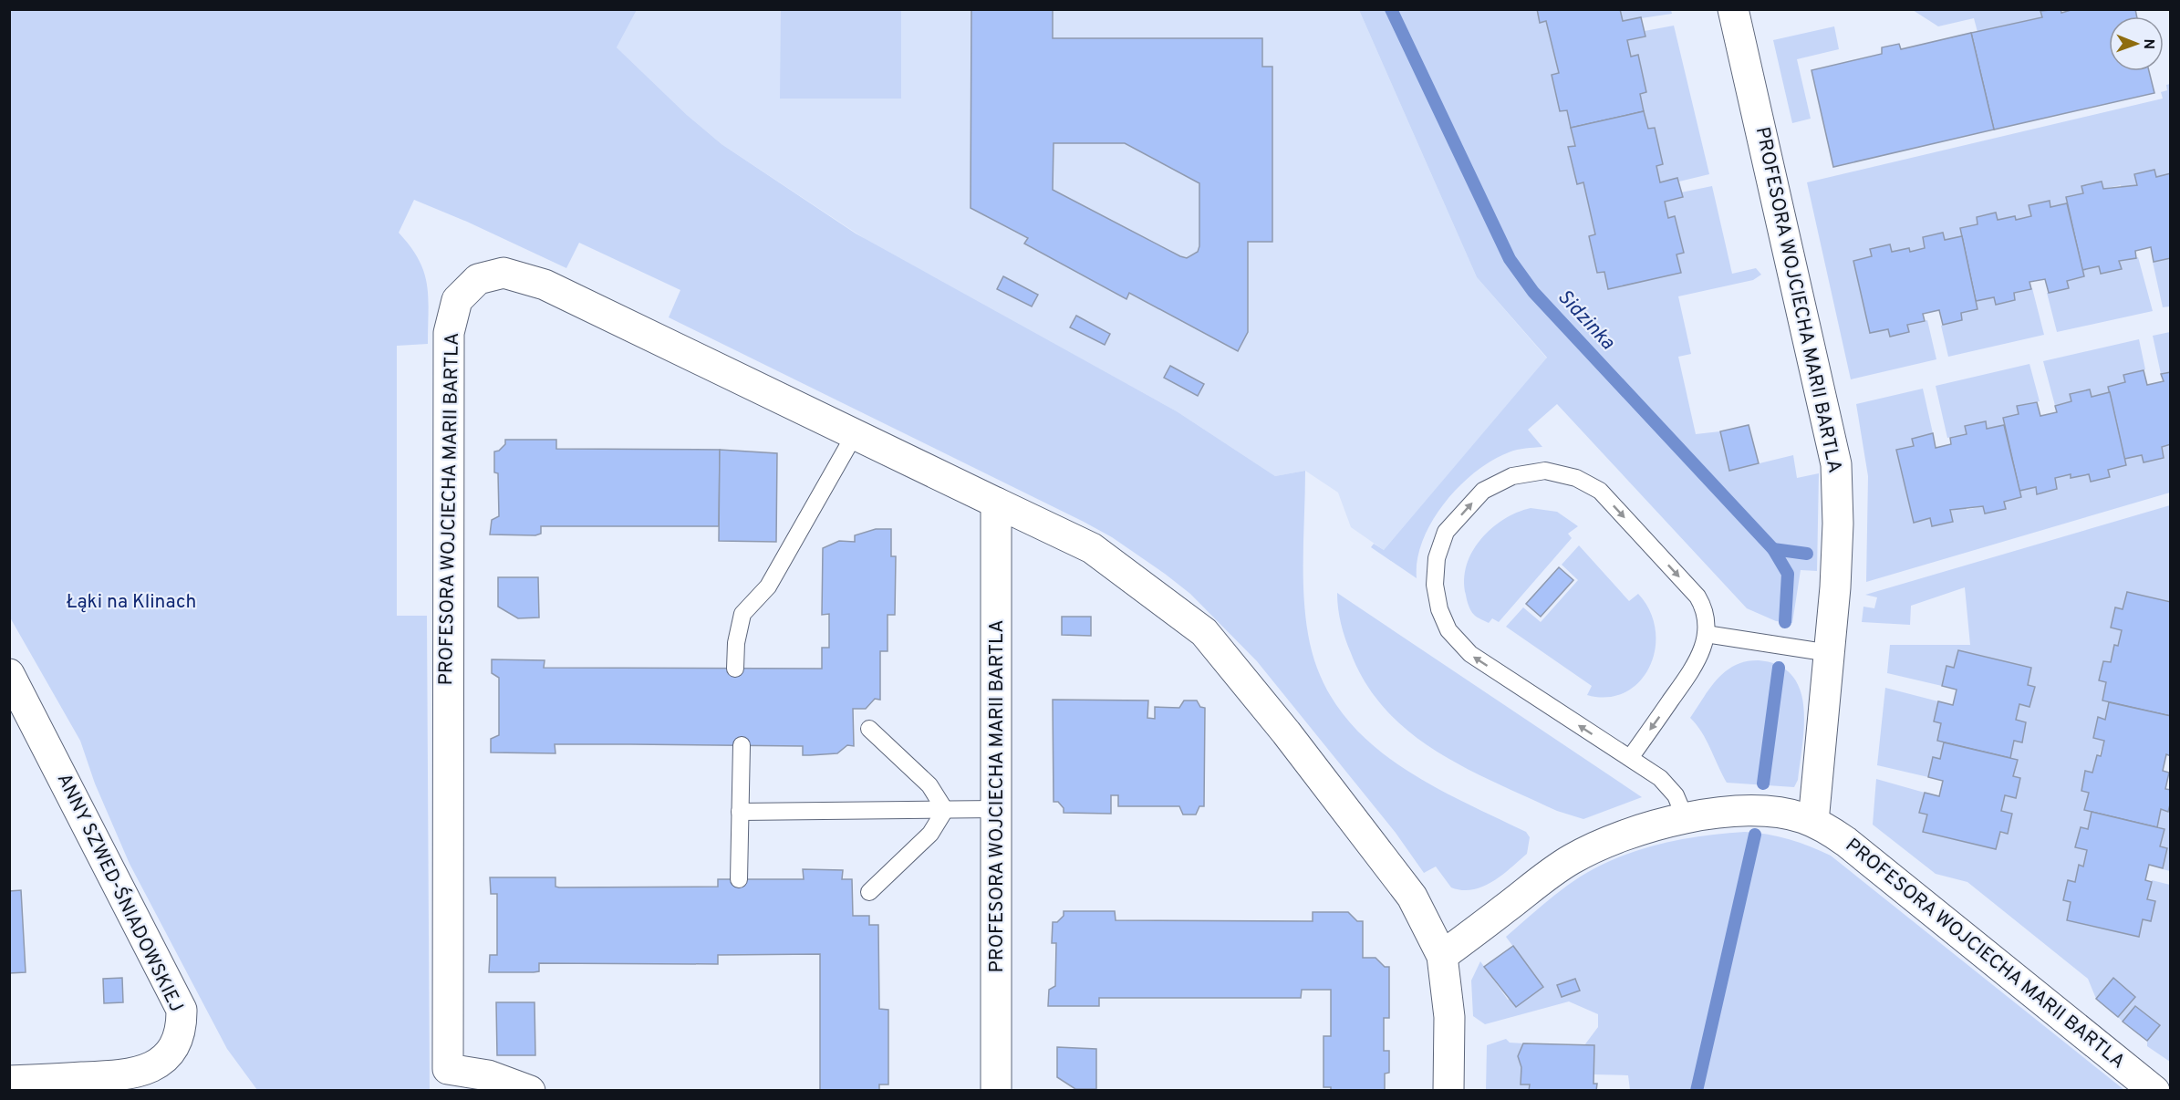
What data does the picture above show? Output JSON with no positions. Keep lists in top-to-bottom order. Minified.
{"streets":{"street":["PROFESORA WOJCIECHA MARII BARTLA","ANNY SZWED-ŚNIADOWSKIEJ"]},"water":["Sidzinka"],"parks":["Łąki na Klinach"],"north":"right"}
